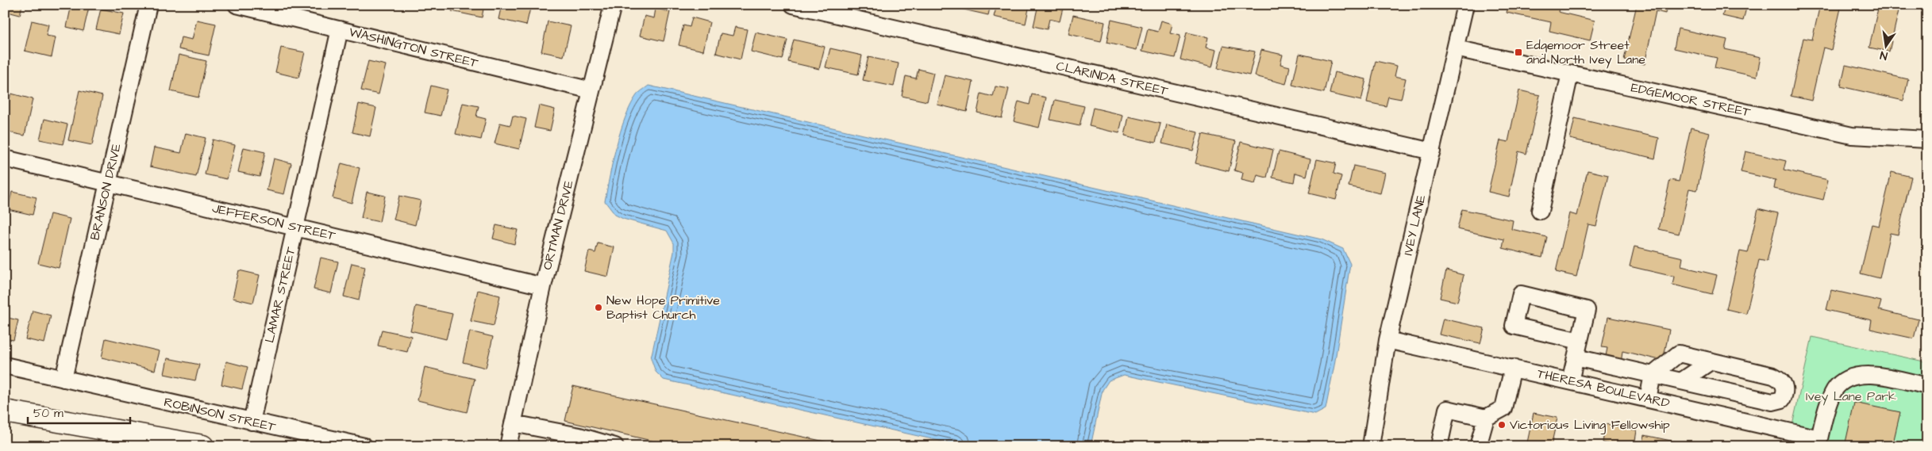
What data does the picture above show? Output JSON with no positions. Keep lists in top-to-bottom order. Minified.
{"streets":{"street":["WASHINGTON STREET","CLARINDA STREET","EDGEMOOR STREET","BRANSON DRIVE","JEFFERSON STREET","ORTMAN DRIVE","IVEY LANE","LAMAR STREET","THERESA BOULEVARD","ROBINSON STREET"]},"crossings":[["WASHINGTON STREET","ORTMAN DRIVE"],["WASHINGTON STREET","LAMAR STREET"],["CLARINDA STREET","IVEY LANE"],["EDGEMOOR STREET","IVEY LANE"],["BRANSON DRIVE","JEFFERSON STREET"],["BRANSON DRIVE","ROBINSON STREET"],["JEFFERSON STREET","ORTMAN DRIVE"],["JEFFERSON STREET","LAMAR STREET"],["IVEY LANE","THERESA BOULEVARD"],["LAMAR STREET","ROBINSON STREET"]],"parks":["Ivey Lane Park"],"places":{"transit":["Edgemoor Street and North Ivey Lane"],"other":["New Hope Primitive Baptist Church","Victorious Living Fellowship"]},"scale_bar":"50 m","north":"bottom"}
